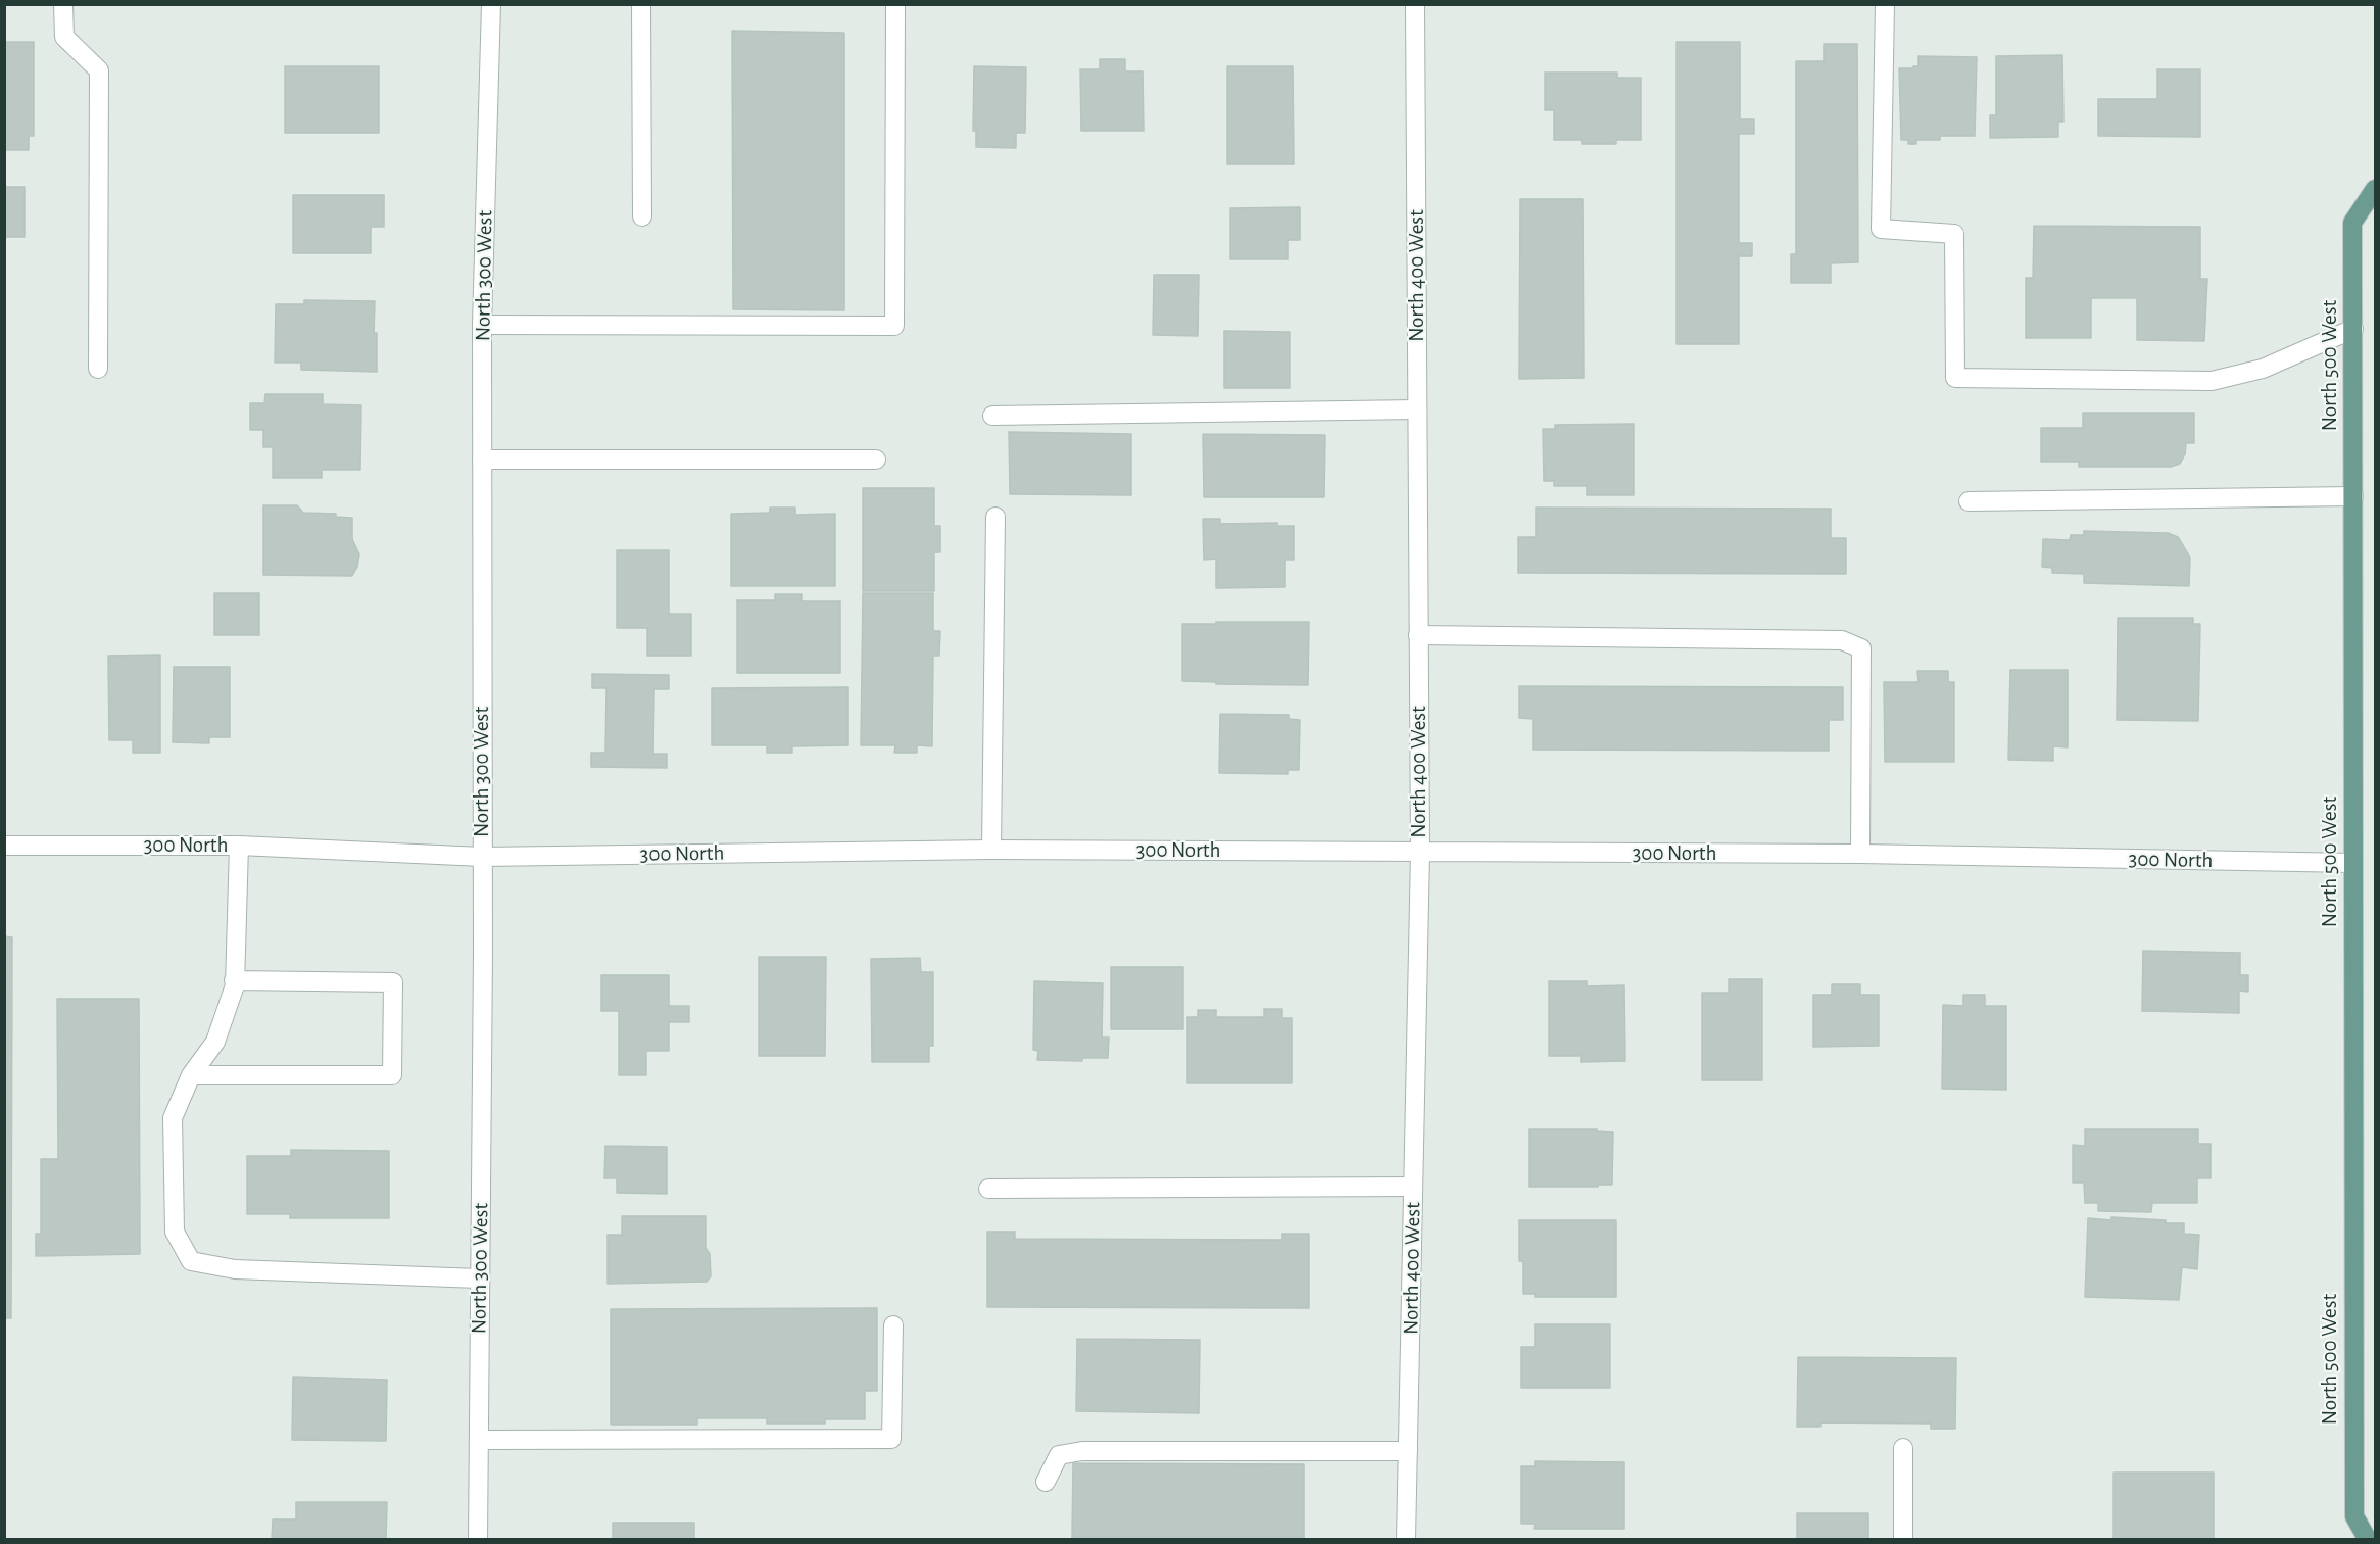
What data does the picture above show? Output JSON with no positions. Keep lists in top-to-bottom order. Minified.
{"streets":{"main road":["North 500 West"],"street":["North 300 West","North 400 West","300 North"]},"crossings":[["North 300 West","300 North"],["North 400 West","300 North"],["North 500 West","300 North"]]}
